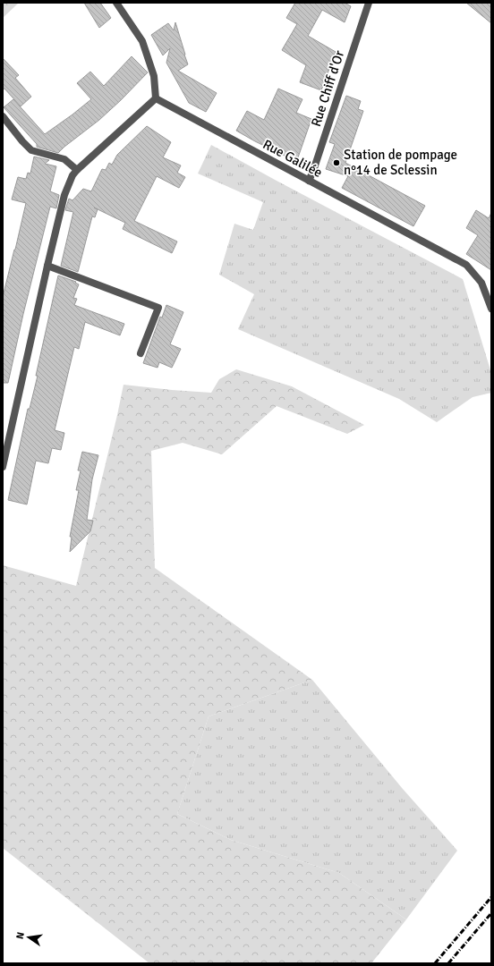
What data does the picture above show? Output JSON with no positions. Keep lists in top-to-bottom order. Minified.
{"streets":{"street":["Rue Chiff d'Or","Rue Galilée"]},"crossings":[["Rue Chiff d'Or","Rue Galilée"]],"places":["Station de pompage n°14 de Sclessin"],"north":"left"}
